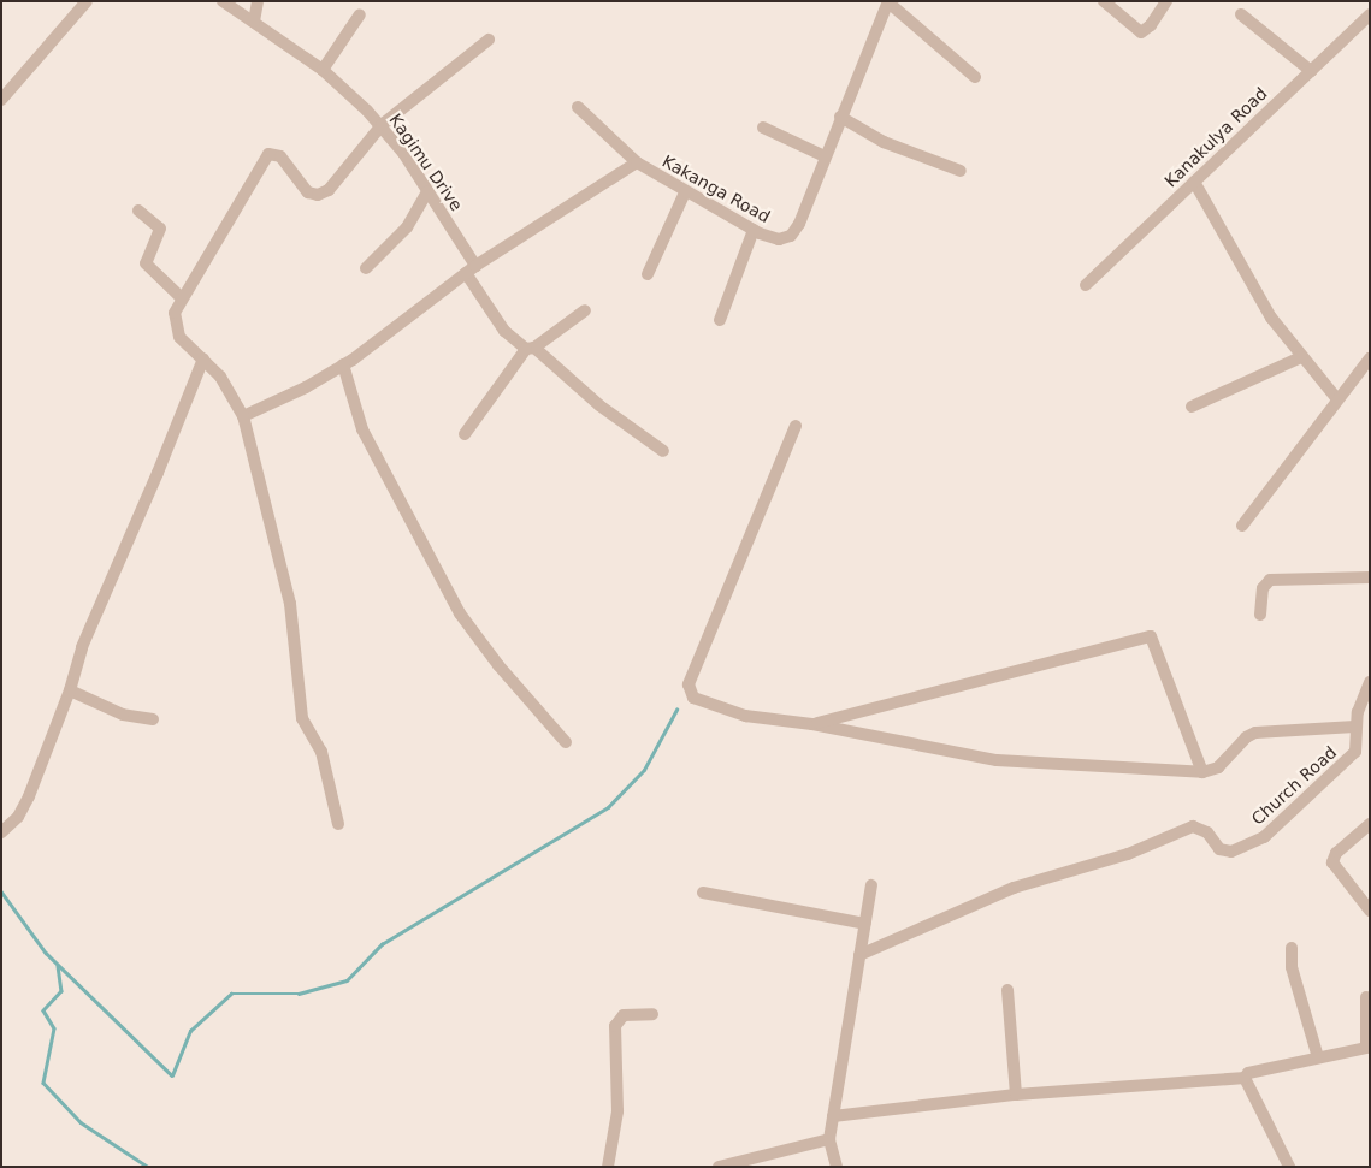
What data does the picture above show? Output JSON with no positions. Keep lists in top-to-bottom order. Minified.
{"streets":{"street":["Kanakulya Road","Kagimu Drive","Kakanga Road","Church Road"]},"crossings":[["Kagimu Drive","Kakanga Road"]]}
